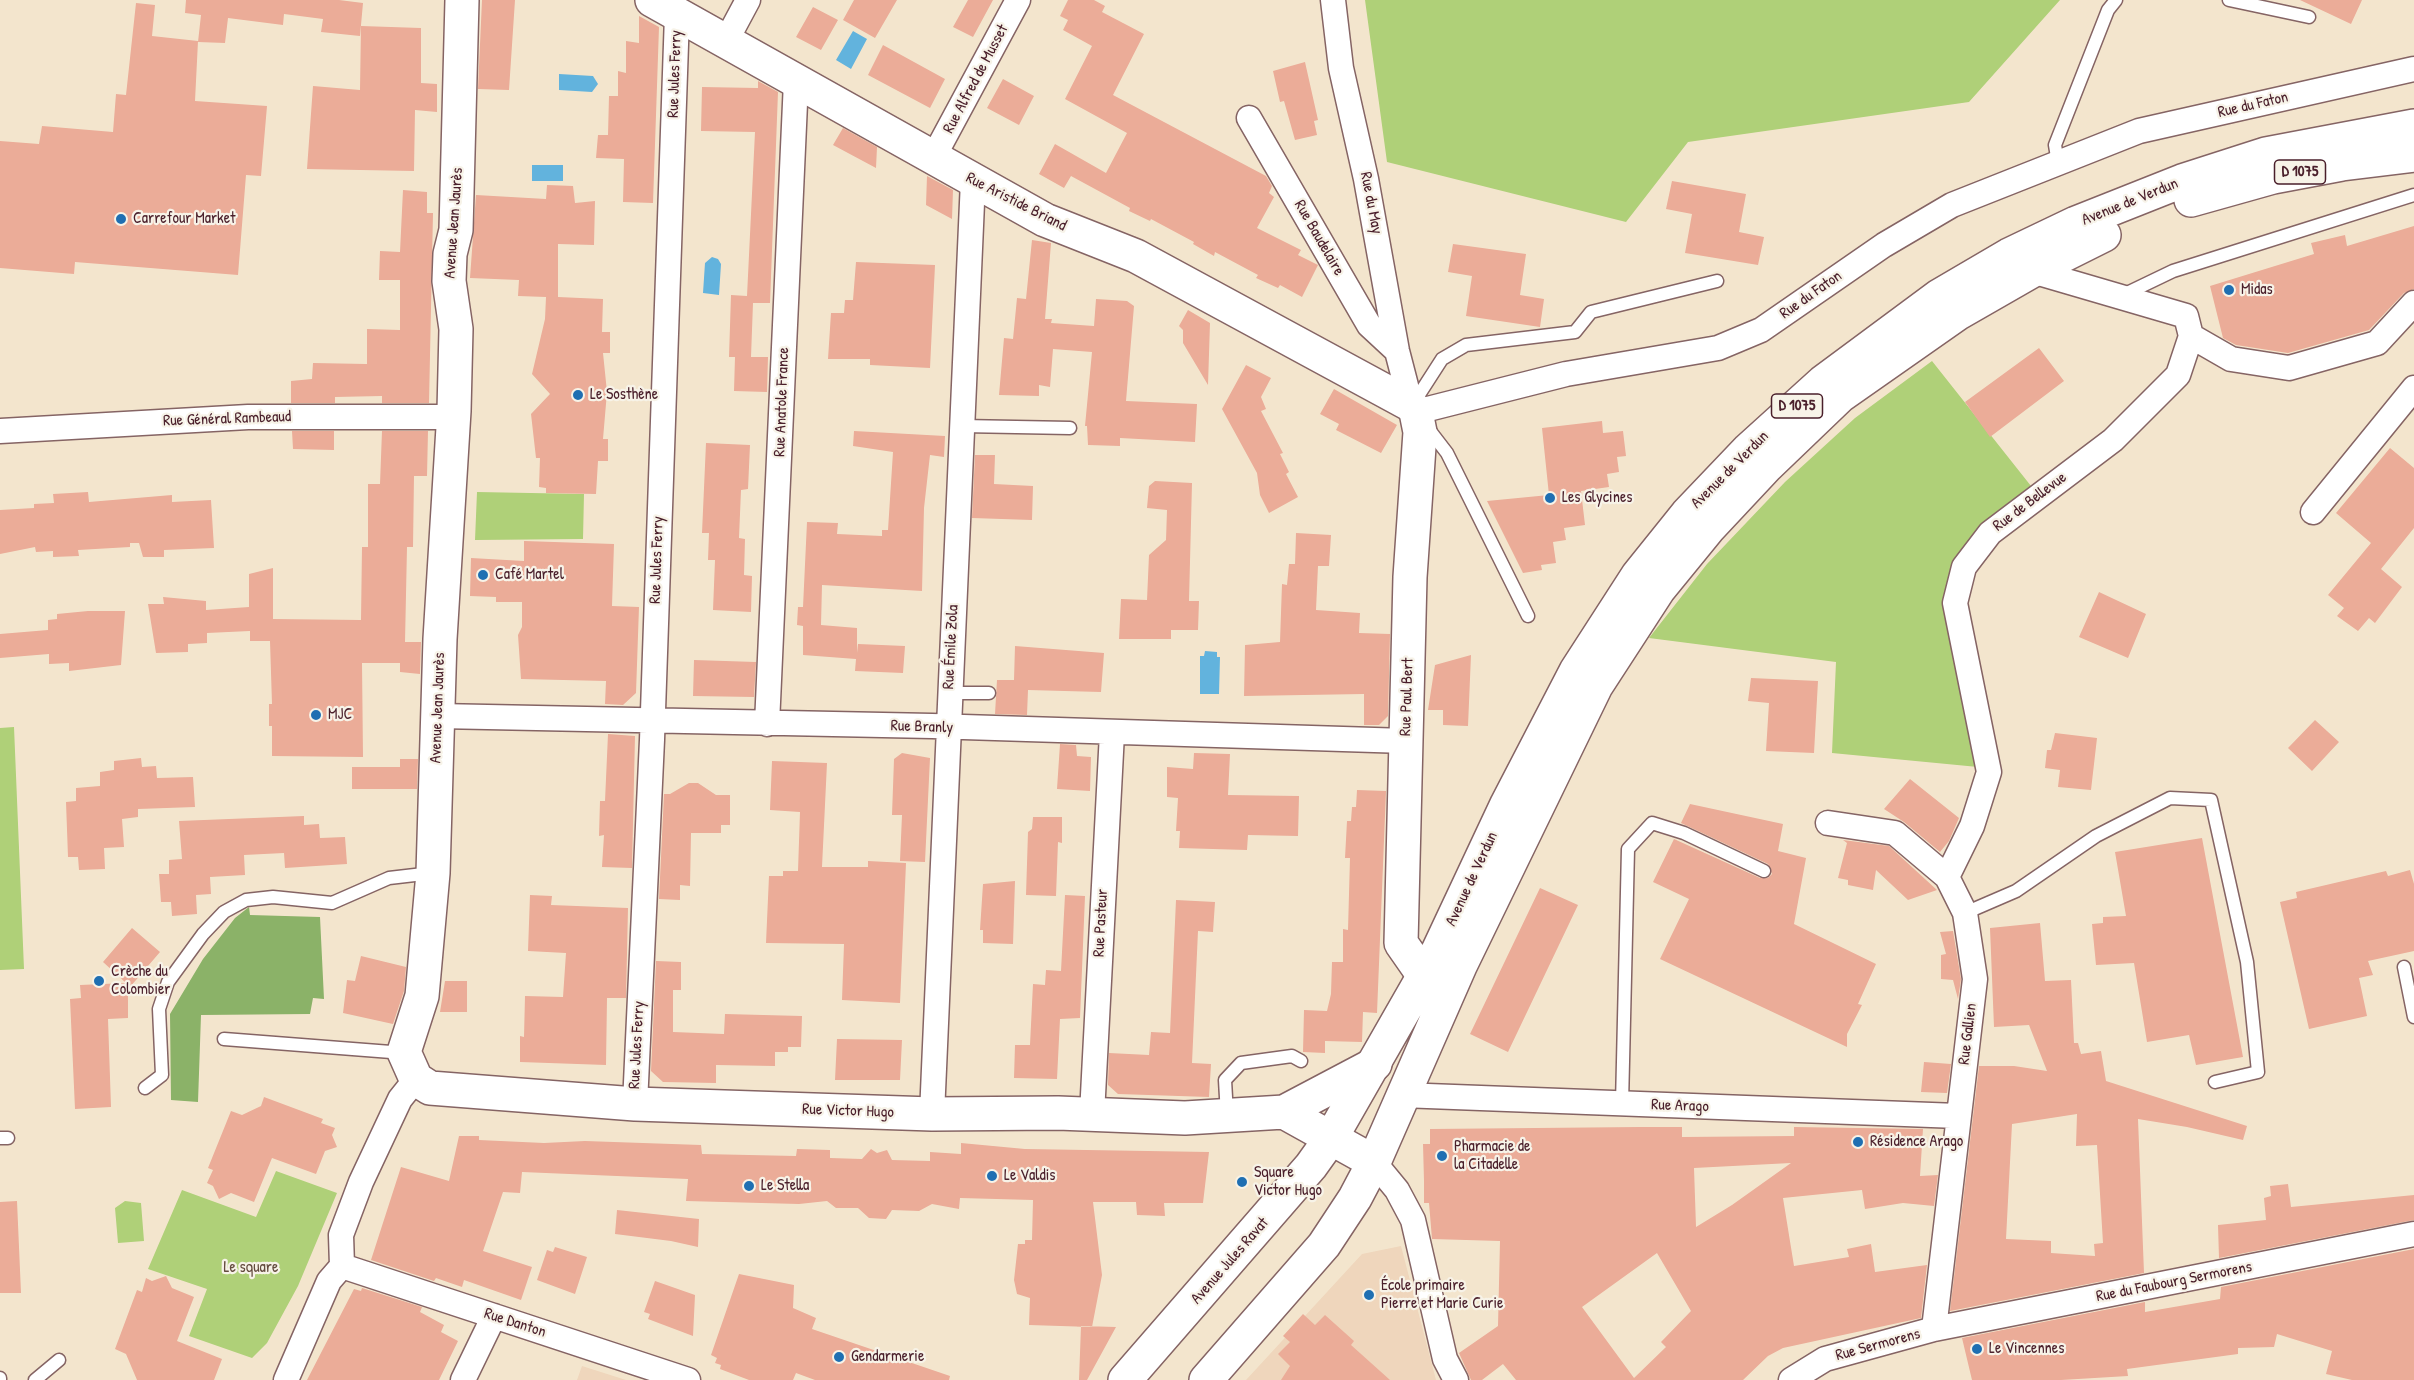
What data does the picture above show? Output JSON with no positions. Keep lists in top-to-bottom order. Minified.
{"streets":{"main road":["D 1075","Rue Aristide Briand","Avenue de Verdun","Avenue Jean Jaurès","Rue Paul Bert","Rue Victor Hugo","Avenue Jules Ravat"],"street":["Rue Jules Ferry","Rue Alfred de Musset","Rue du Faton","Rue du May","Rue Baudelaire","Rue Anatole France","Rue Général Rambeaud","Rue de Bellevue","Rue Émile Zola","Rue Branly","Rue Pasteur","Rue Gallien","Rue Arago","Rue du Faubourg Sermorens","Rue Danton","Rue Sermorens"]},"crossings":[["Rue Jules Ferry","Rue Aristide Briand"],["Rue Jules Ferry","Rue Branly"],["Rue Jules Ferry","Rue Victor Hugo"],["Rue Alfred de Musset","Rue Aristide Briand"],["Rue du Faton","Rue Aristide Briand"],["Rue du Faton","Rue du May"],["Rue du Faton","Rue Paul Bert"],["Rue Aristide Briand","Rue du May"],["Rue Aristide Briand","Rue Anatole France"],["Rue Aristide Briand","Rue Émile Zola"],["Rue Aristide Briand","Rue Paul Bert"],["Avenue de Verdun","Rue Paul Bert"],["Avenue de Verdun","Rue Arago"],["Avenue de Verdun","Rue Victor Hugo"],["Avenue de Verdun","Avenue Jules Ravat"],["Rue du May","Rue Baudelaire"],["Rue du May","Rue Paul Bert"],["Avenue Jean Jaurès","Rue Général Rambeaud"],["Avenue Jean Jaurès","Rue Branly"],["Avenue Jean Jaurès","Rue Victor Hugo"],["Avenue Jean Jaurès","Rue Danton"],["Rue Anatole France","Rue Branly"],["Rue de Bellevue","Rue Gallien"],["Rue Émile Zola","Rue Branly"],["Rue Émile Zola","Rue Victor Hugo"],["Rue Paul Bert","Rue Branly"],["Rue Branly","Rue Pasteur"],["Rue Pasteur","Rue Victor Hugo"],["Rue Gallien","Rue Arago"],["Rue Gallien","Rue du Faubourg Sermorens"],["Rue Gallien","Rue Sermorens"],["Rue du Faubourg Sermorens","Rue Sermorens"]],"parks":["Le square"],"places":["Carrefour Market","Midas","Le Sosthène","Les Glycines","Café Martel","MJC","Crèche du Colombier","Résidence Arago","Pharmacie de la Citadelle","Le Valdis","Square Victor Hugo","Le Stella","École primaire Pierre et Marie Curie","Le Vincennes","Gendarmerie"]}
